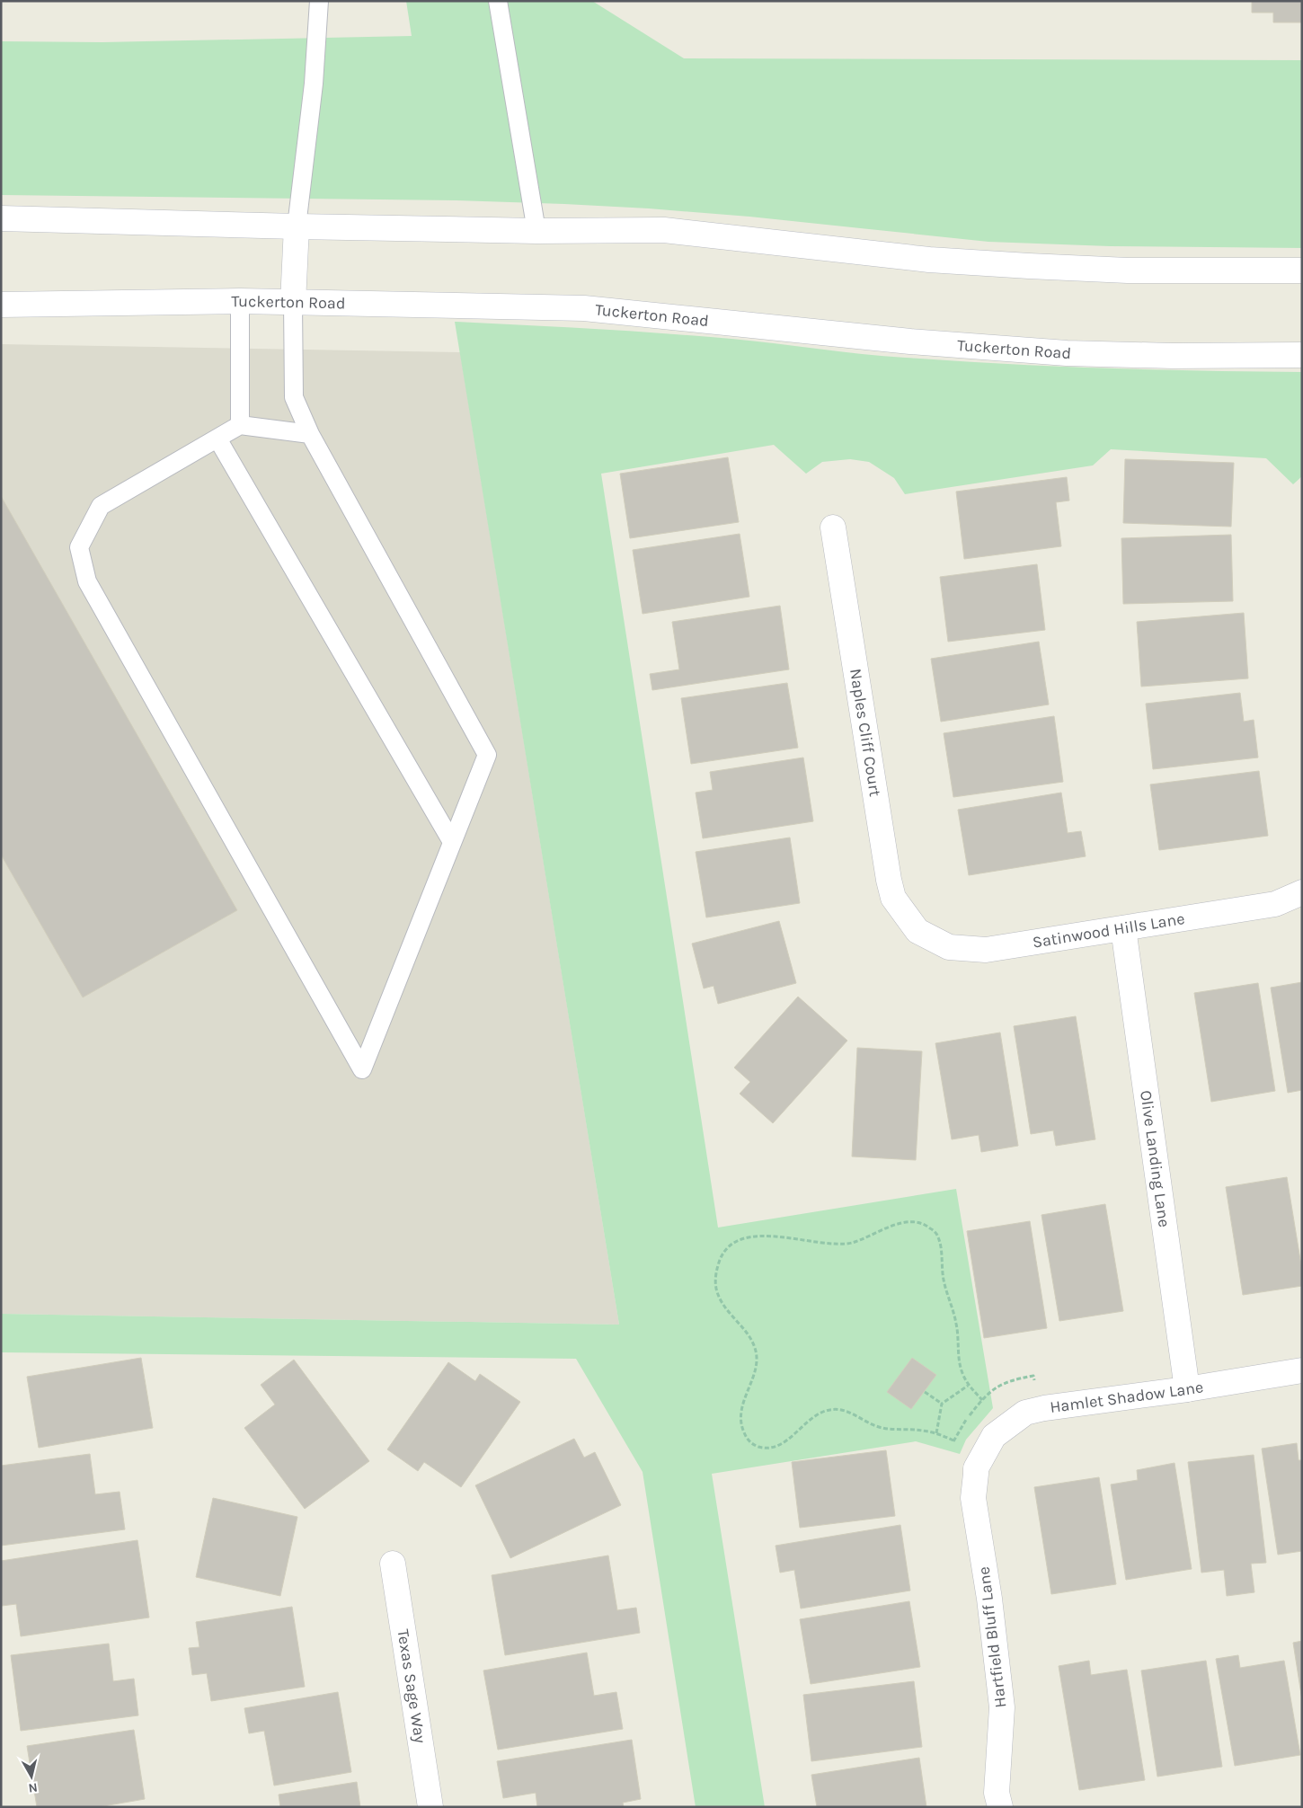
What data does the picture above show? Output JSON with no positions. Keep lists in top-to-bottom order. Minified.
{"streets":{"main road":["Tuckerton Road","Naples Cliff Court","Satinwood Hills Lane","Olive Landing Lane","Hamlet Shadow Lane","Hartfield Bluff Lane","Texas Sage Way"]},"crossings":[["Naples Cliff Court","Satinwood Hills Lane"],["Satinwood Hills Lane","Olive Landing Lane"],["Olive Landing Lane","Hamlet Shadow Lane"],["Hamlet Shadow Lane","Hartfield Bluff Lane"]],"north":"bottom"}
